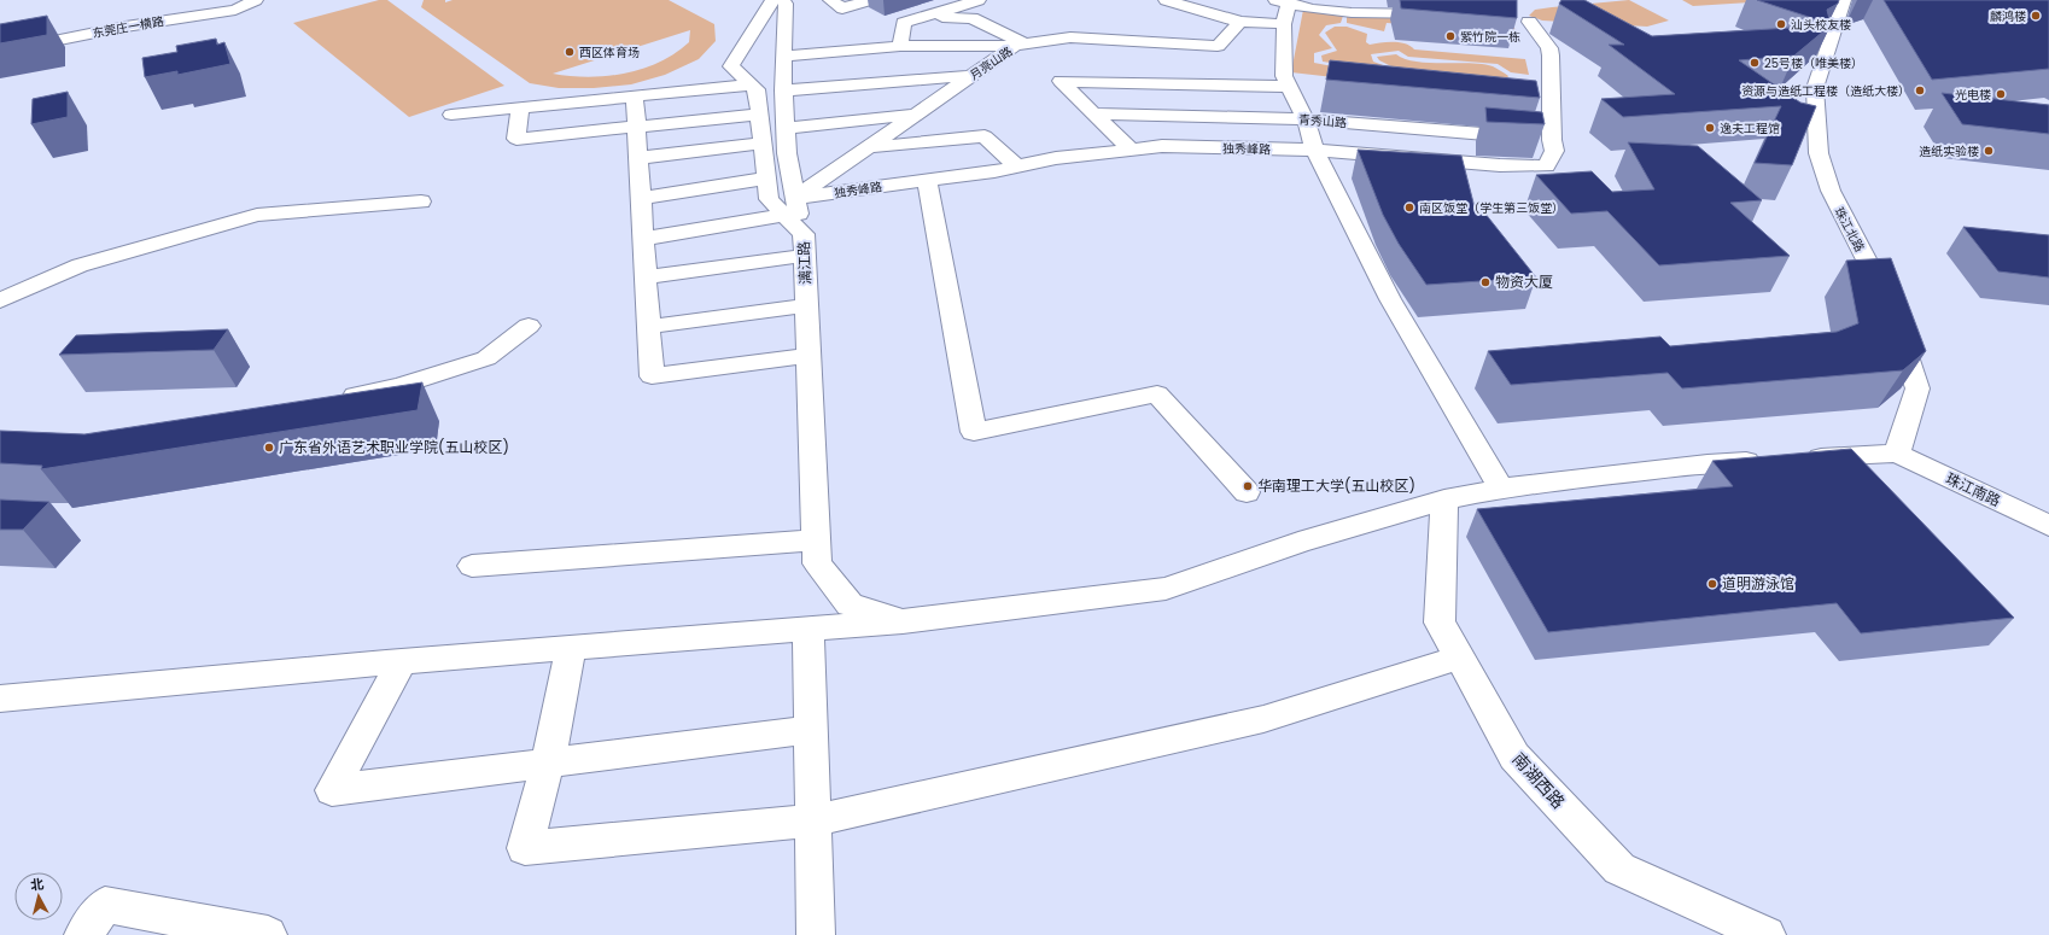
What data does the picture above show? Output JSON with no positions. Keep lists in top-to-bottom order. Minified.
{"streets":{"street":["东莞庄一横路","月亮山路","青秀山路","独秀峰路","珠江北路","漓江路","珠江南路","南湖西路"]},"crossings":[["月亮山路","独秀峰路"],["月亮山路","漓江路"],["青秀山路","独秀峰路"],["独秀峰路","漓江路"],["珠江北路","珠江南路"]],"places":["麟鸿楼","汕头校友楼","紫竹院一栋","西区体育场","25号楼（唯美楼）","资源与造纸工程楼（造纸大楼）","光电楼","逸夫工程馆","造纸实验楼","南区饭堂（学生第三饭堂）","物资大厦","广东省外语艺术职业学院(五山校区)","华南理工大学(五山校区)","道明游泳馆"],"north":"top"}
